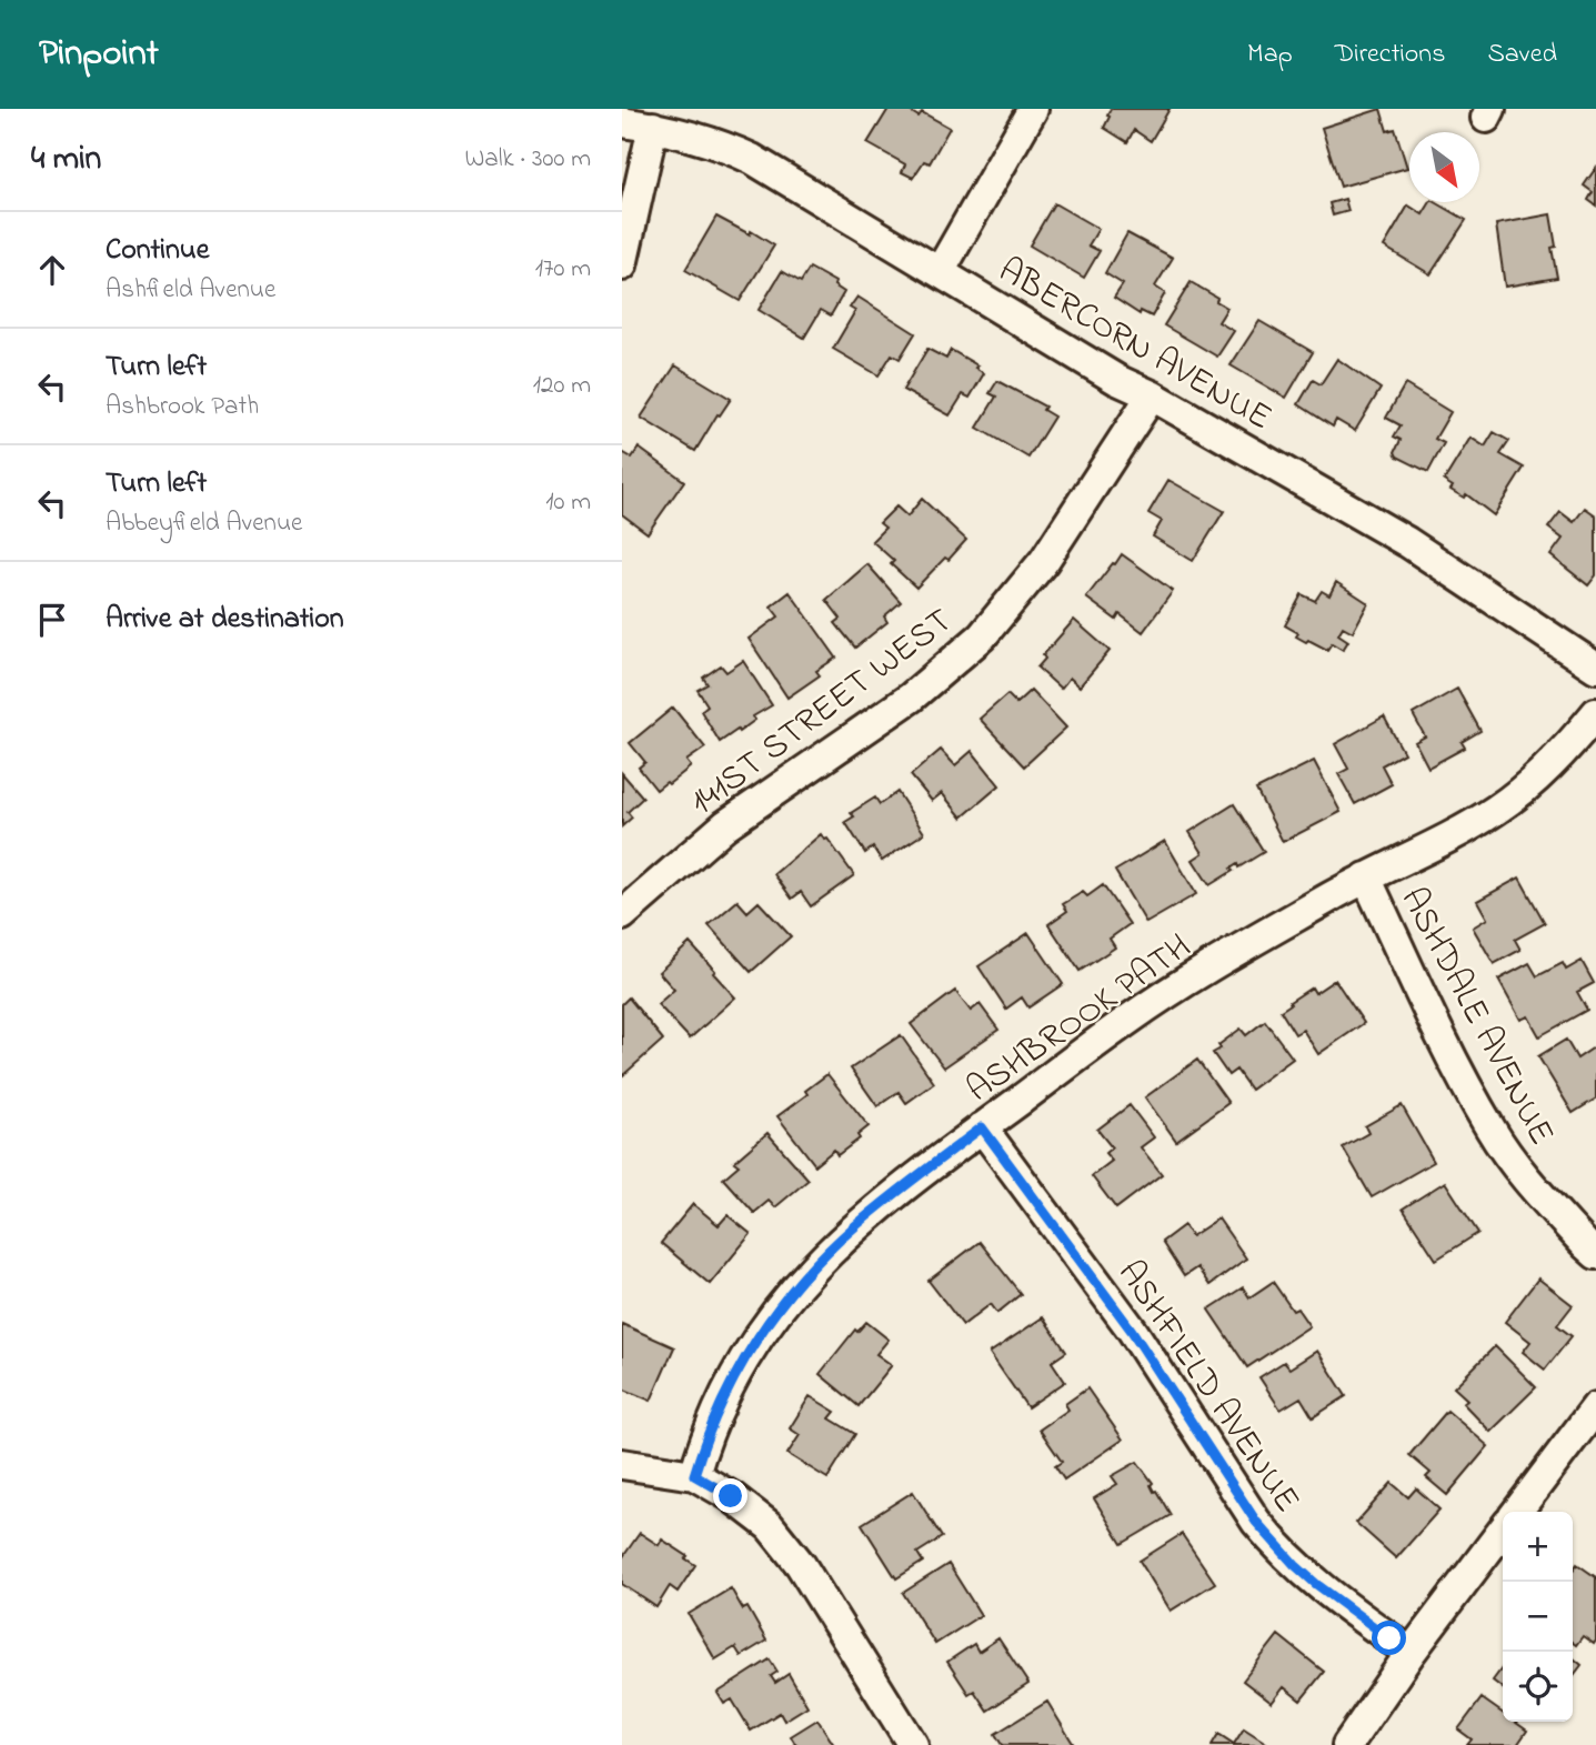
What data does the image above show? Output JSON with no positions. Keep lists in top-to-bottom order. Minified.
{"streets":{"street":["ABERCORN AVENUE","141ST STREET WEST","ASHDALE AVENUE","ASHBROOK PATH","ASHFIELD AVENUE"]},"crossings":[["ABERCORN AVENUE","141ST STREET WEST"],["ASHDALE AVENUE","ASHBROOK PATH"],["ASHBROOK PATH","ASHFIELD AVENUE"]],"north":"bottom right","page":{"header":"Pinpoint","nav":["Map","Directions","Saved"],"heading":["4 min","Walk · 300 m"],"list":[["Continue","Ashfield Avenue","170 m"],["Turn left","Ashbrook Path","120 m"],["Turn left","Abbeyfield Avenue","10 m"],"Arrive at destination"],"map_buttons":["+","−"]}}
